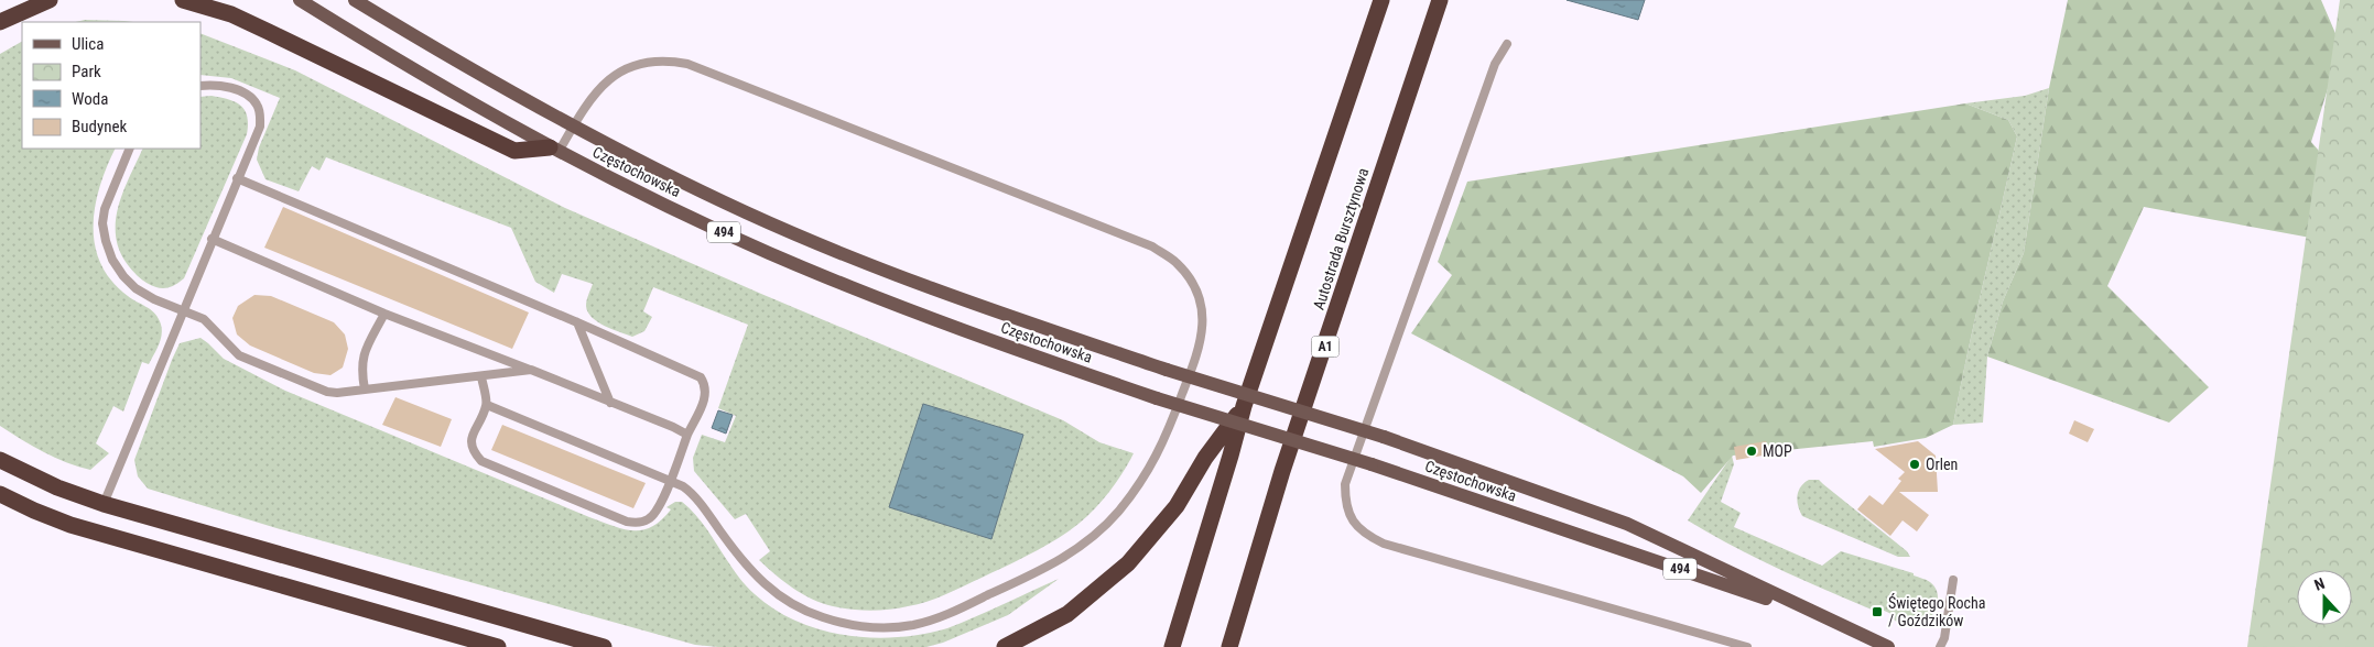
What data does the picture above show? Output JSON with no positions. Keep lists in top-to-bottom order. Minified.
{"streets":{"highway":["Autostrada Bursztynowa","A1"],"main road":["Częstochowska","494"]},"places":{"other":["MOP","Orlen"],"transit":["Świętego Rocha / Goździków"]},"legend":["Ulica","Park","Woda","Budynek"],"north":"top"}
